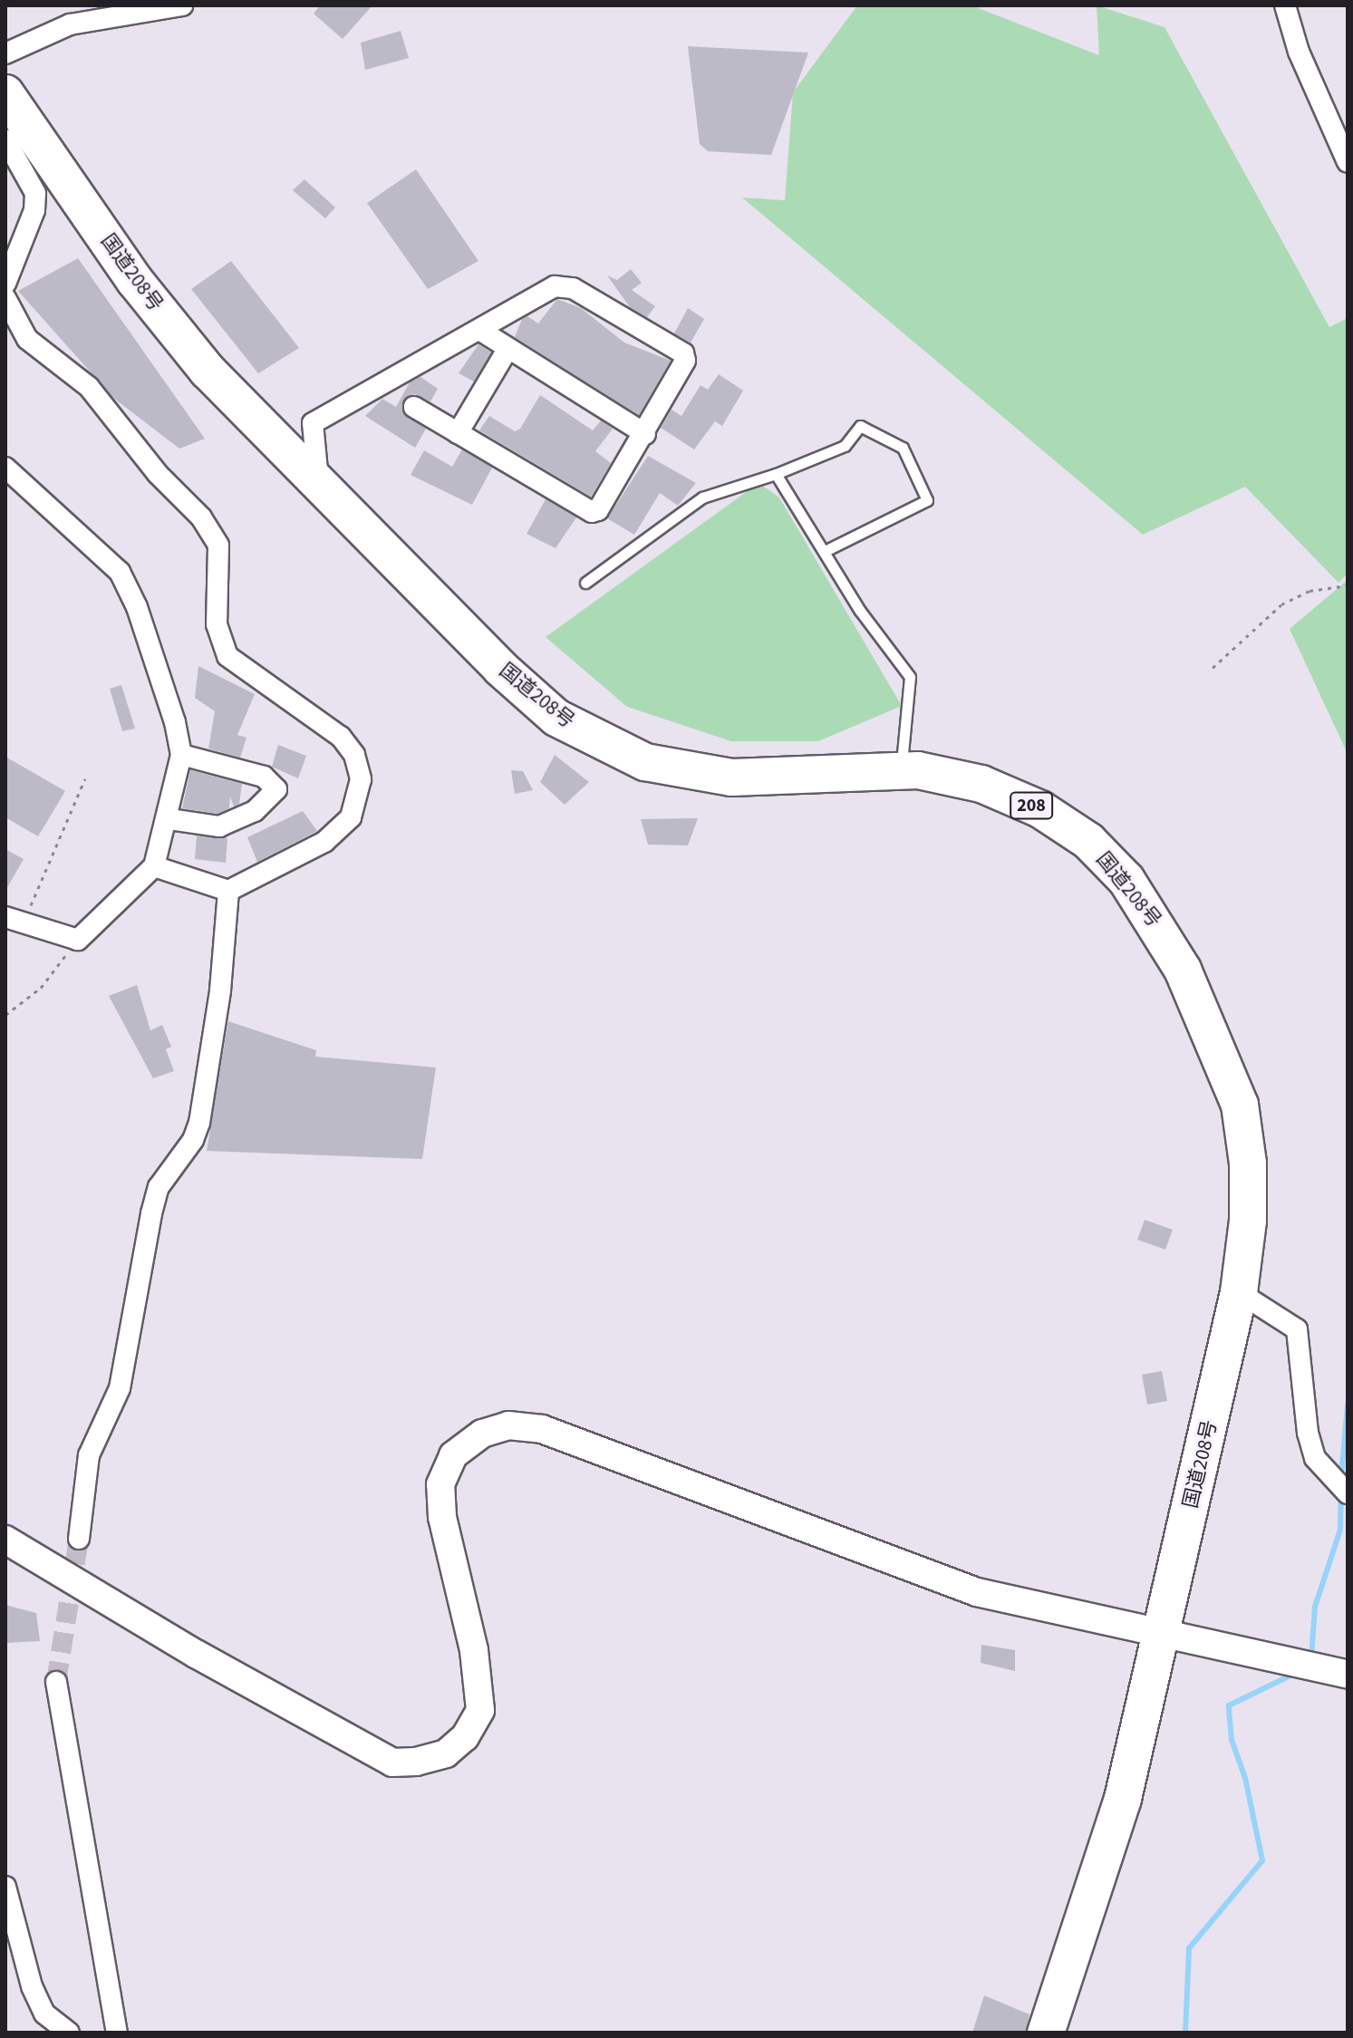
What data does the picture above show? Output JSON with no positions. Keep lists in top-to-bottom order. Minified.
{"streets":{"highway":["国道208号","208"]}}
